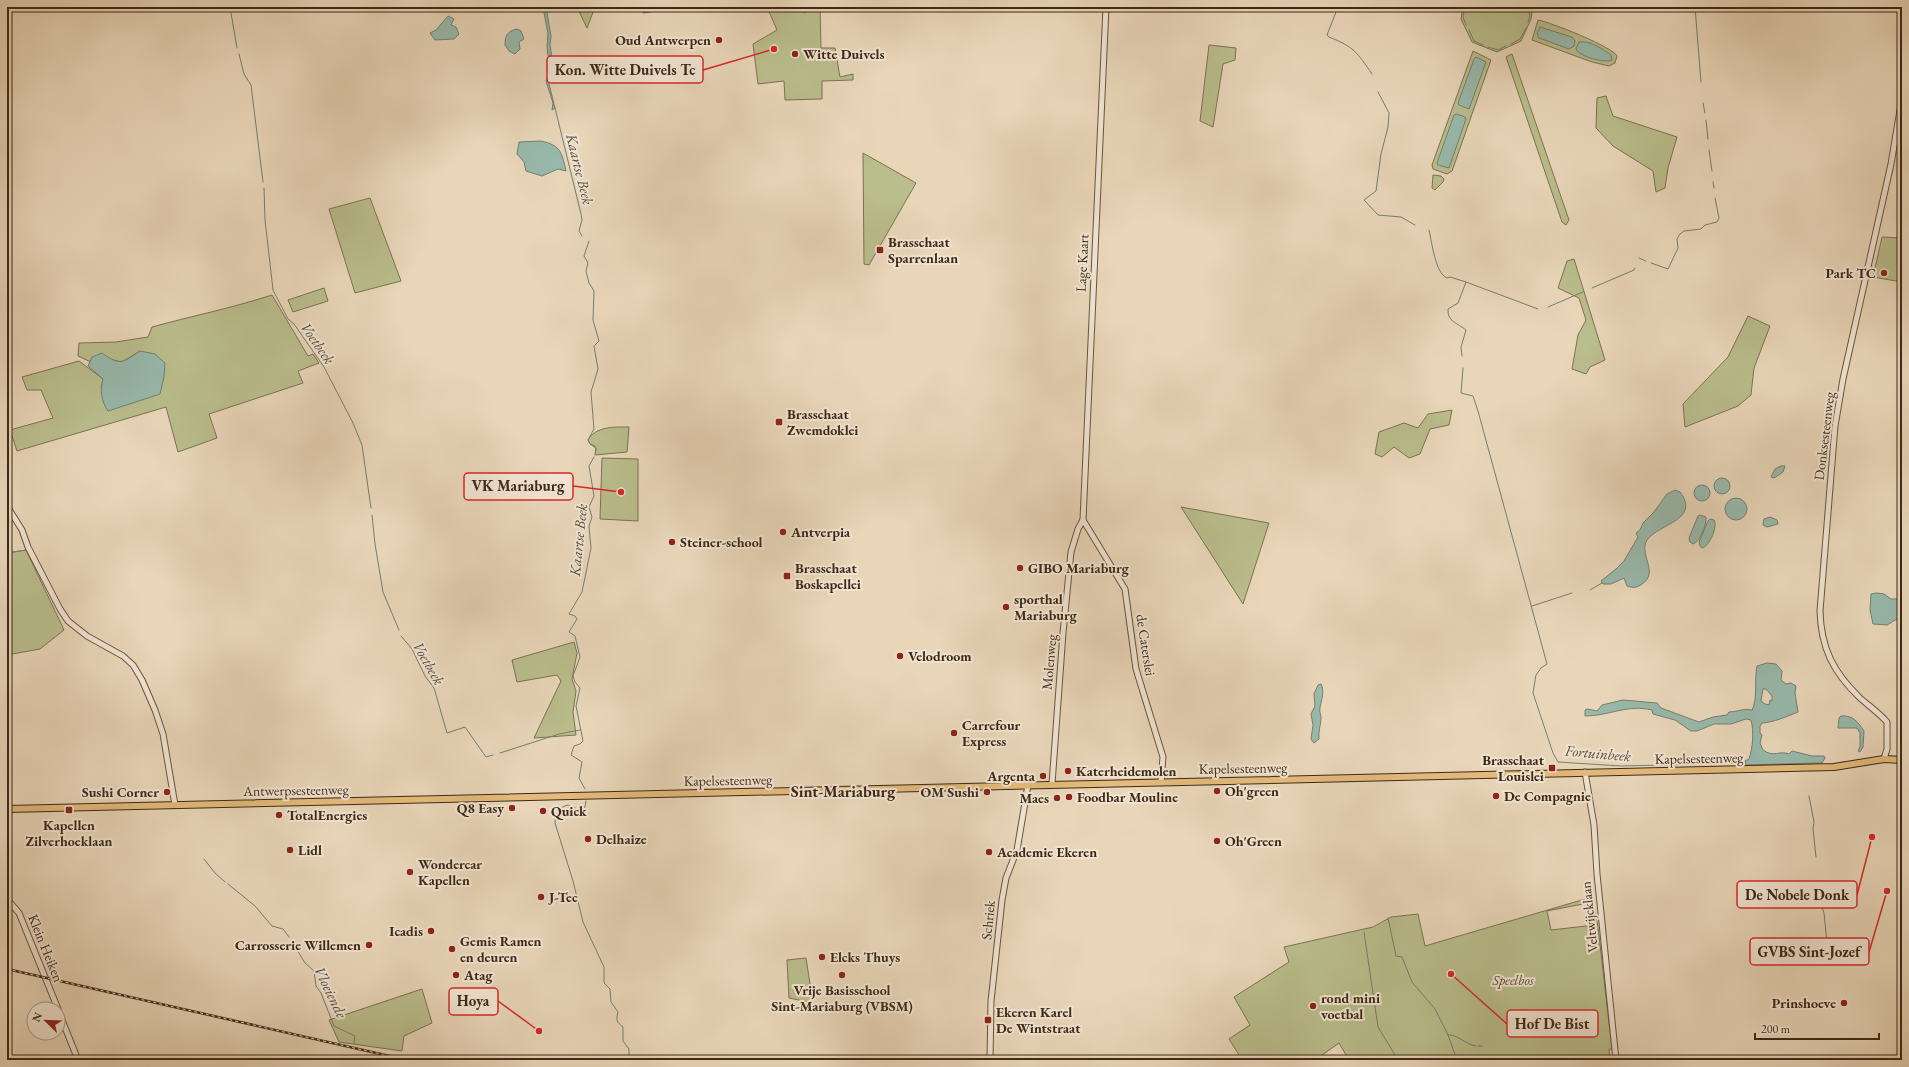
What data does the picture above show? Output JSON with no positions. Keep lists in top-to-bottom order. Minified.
{"streets":{"main road":["Kapelsesteenweg","Antwerpsesteenweg"],"street":["Lage Kaart","Donksesteenweg","de Caterslei","Molenweg","Veltwijcklaan","Schriek","Klein Heiken"]},"crossings":[["Lage Kaart","de Caterslei"],["Lage Kaart","Molenweg"],["Donksesteenweg","Kapelsesteenweg"],["de Caterslei","Molenweg"],["de Caterslei","Kapelsesteenweg"],["Molenweg","Kapelsesteenweg"],["Kapelsesteenweg","Antwerpsesteenweg"],["Kapelsesteenweg","Veltwijcklaan"],["Kapelsesteenweg","Schriek"]],"districts":["Sint-Mariaburg"],"water":["Kaartse Beek","Voetbeek","Fortuinbeek","Vloeiende"],"parks":["Speelbos"],"places":{"other":["Oud Antwerpen","Kon. Witte Duivels Tc","Witte Duivels","Park TC","VK Mariaburg","Antverpia","Steiner-school","GIBO Mariaburg","sporthal Mariaburg","Velodroom","Carrefour Express","Katerheidemolen","Argenta","Oh'green","Sushi Corner","OM Sushi","De Compagnie","Foodbar Mouline","Maes","Q8 Easy","Quick","TotalEnergies","De Nobele Donk","Delhaize","Oh'Green","Lidl","Academie Ekeren","Wondercar Kapellen","GVBS Sint-Jozef","J-Tec","Icadis","Carrosserie Willemen","Gemis Ramen en deuren","Elcks Thuys","Hof De Bist","Atag","Vrije Basisschool Sint-Mariaburg (VBSM)","Prinshoeve","rond mini voetbal","Hoya"],"transit":["Brasschaat Sparrenlaan","Brasschaat Zwemdoklei","Brasschaat Boskapellei","Brasschaat Louislei","Kapellen Zilverhoeklaan","Ekeren Karel De Wintstraat"]},"scale_bar":"200 m","north":"top left"}
